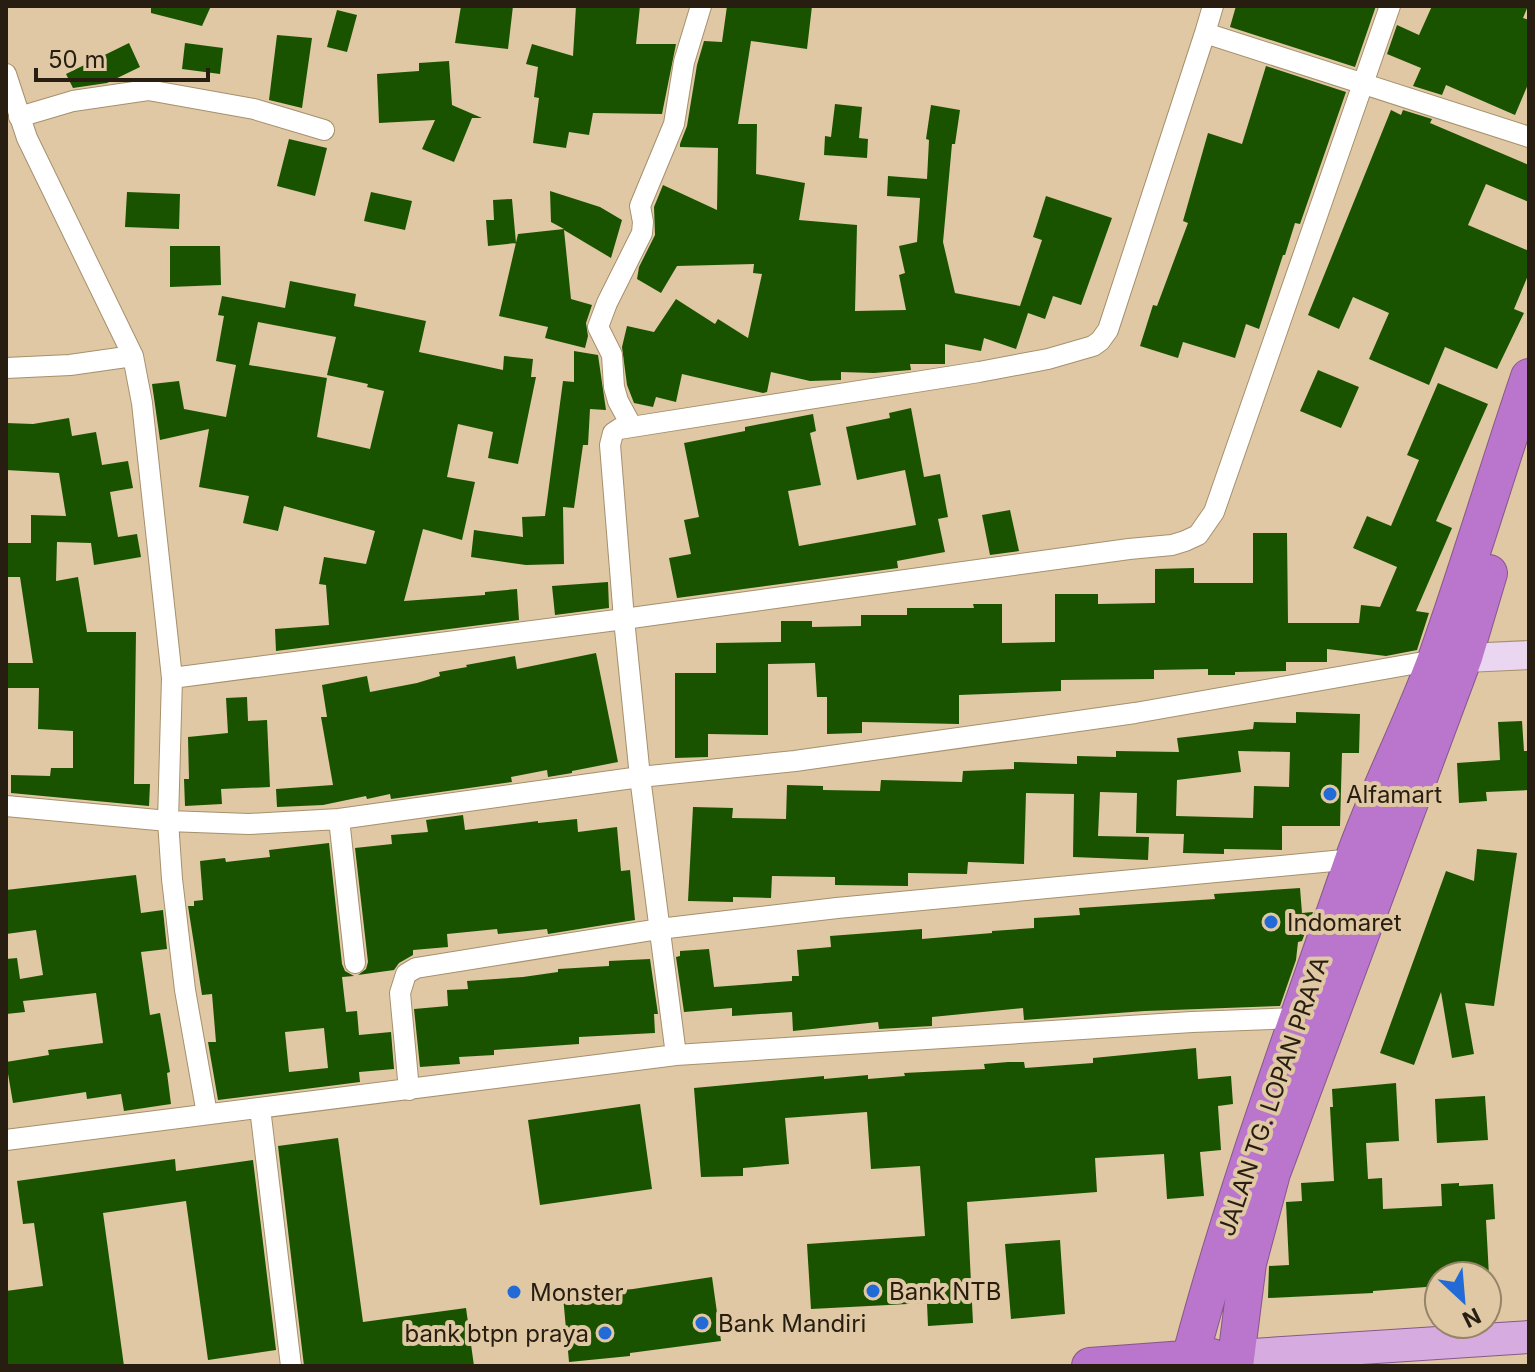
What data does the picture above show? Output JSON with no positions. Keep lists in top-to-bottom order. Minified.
{"streets":{"highway":["JALAN TG. LOPAN PRAYA"]},"places":["Alfamart","Indomaret","Bank NTB","Monster","Bank Mandiri","bank btpn praya"],"scale_bar":"50 m","north":"bottom right"}
